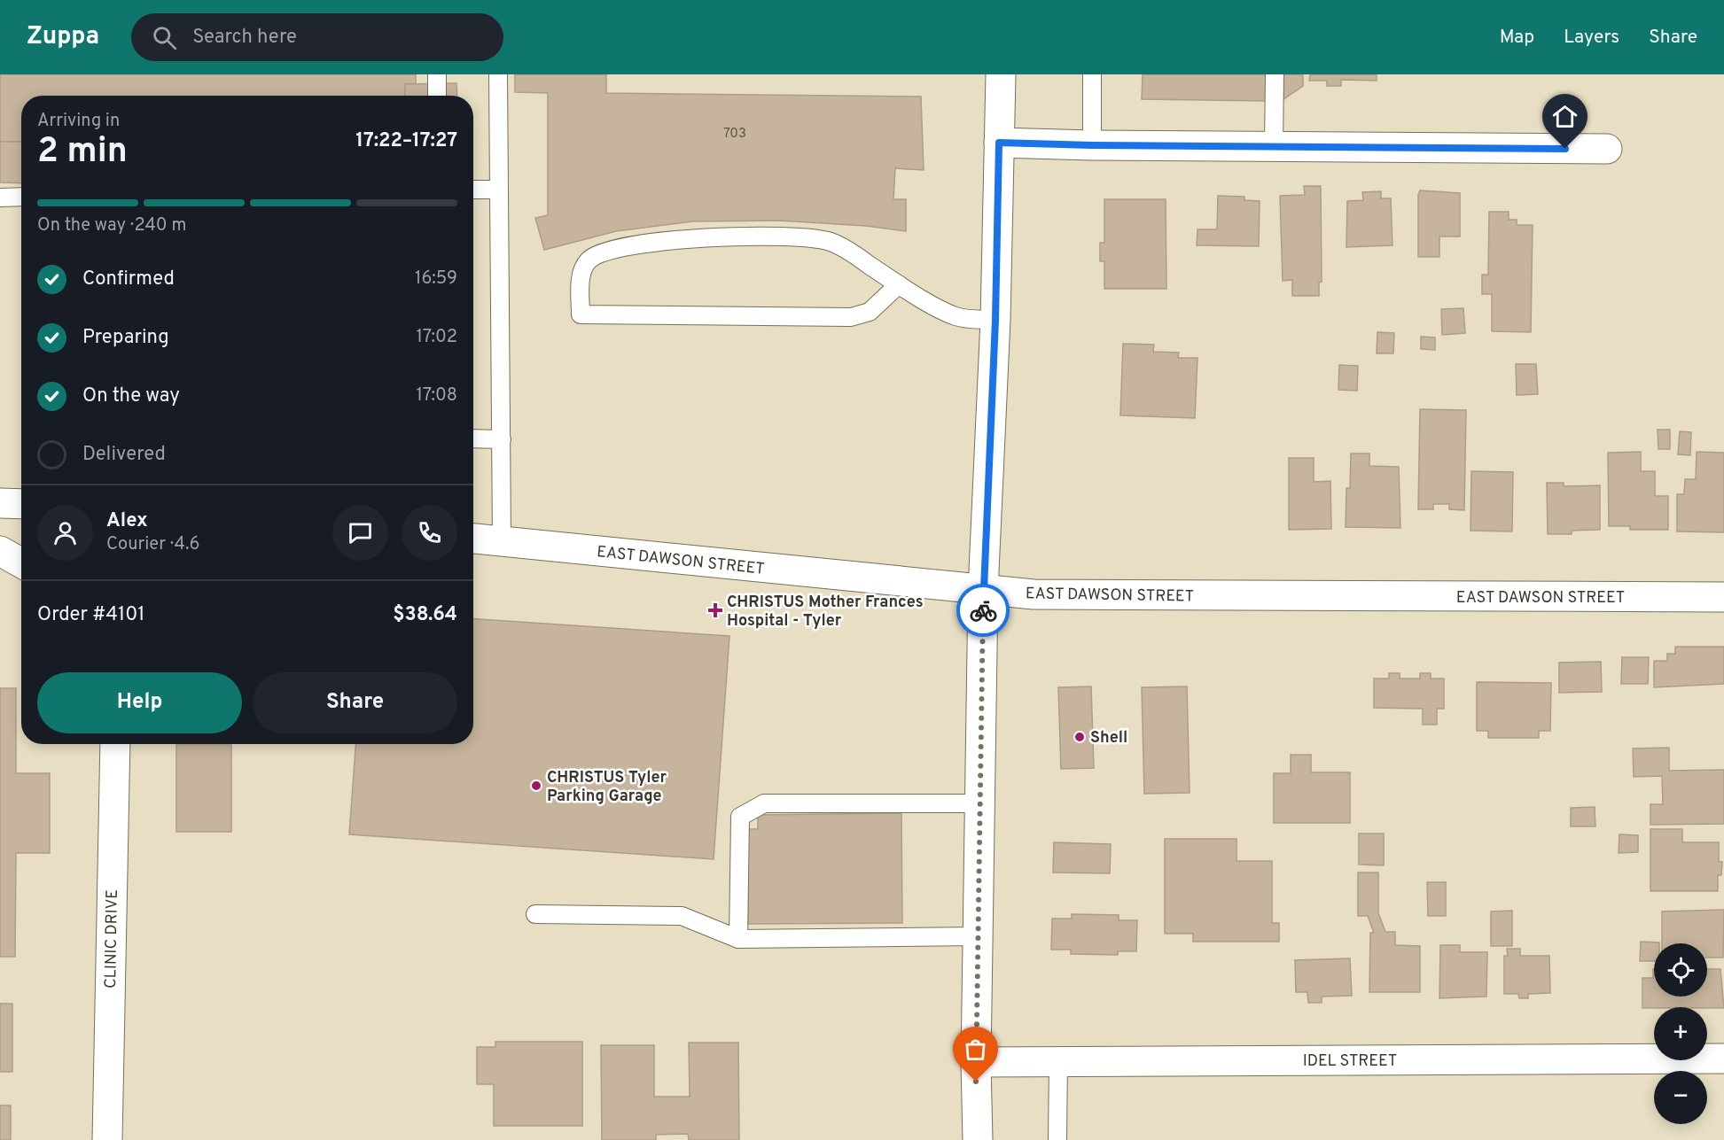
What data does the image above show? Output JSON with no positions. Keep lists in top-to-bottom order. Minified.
{"streets":{"street":["EAST DAWSON STREET","CLINIC DRIVE","IDEL STREET"]},"places":{"health":["CHRISTUS Mother Frances Hospital - Tyler"],"other":["Shell","CHRISTUS Tyler Parking Garage"]},"house_numbers":["703"],"page":{"header":"Zuppa","search":"Search here","nav":["Map","Layers","Share"],"heading":["2 min","Arriving in","17:22–17:27"],"panel":["Alex","Courier · 4.6","Order #4101","$38.64"],"bar":"On the way · 240 m","list":[["Confirmed","16:59"],["Preparing","17:02"],["On the way","17:08"],"Delivered"],"buttons":["Help","Share"],"map_buttons":["+","−"]}}
